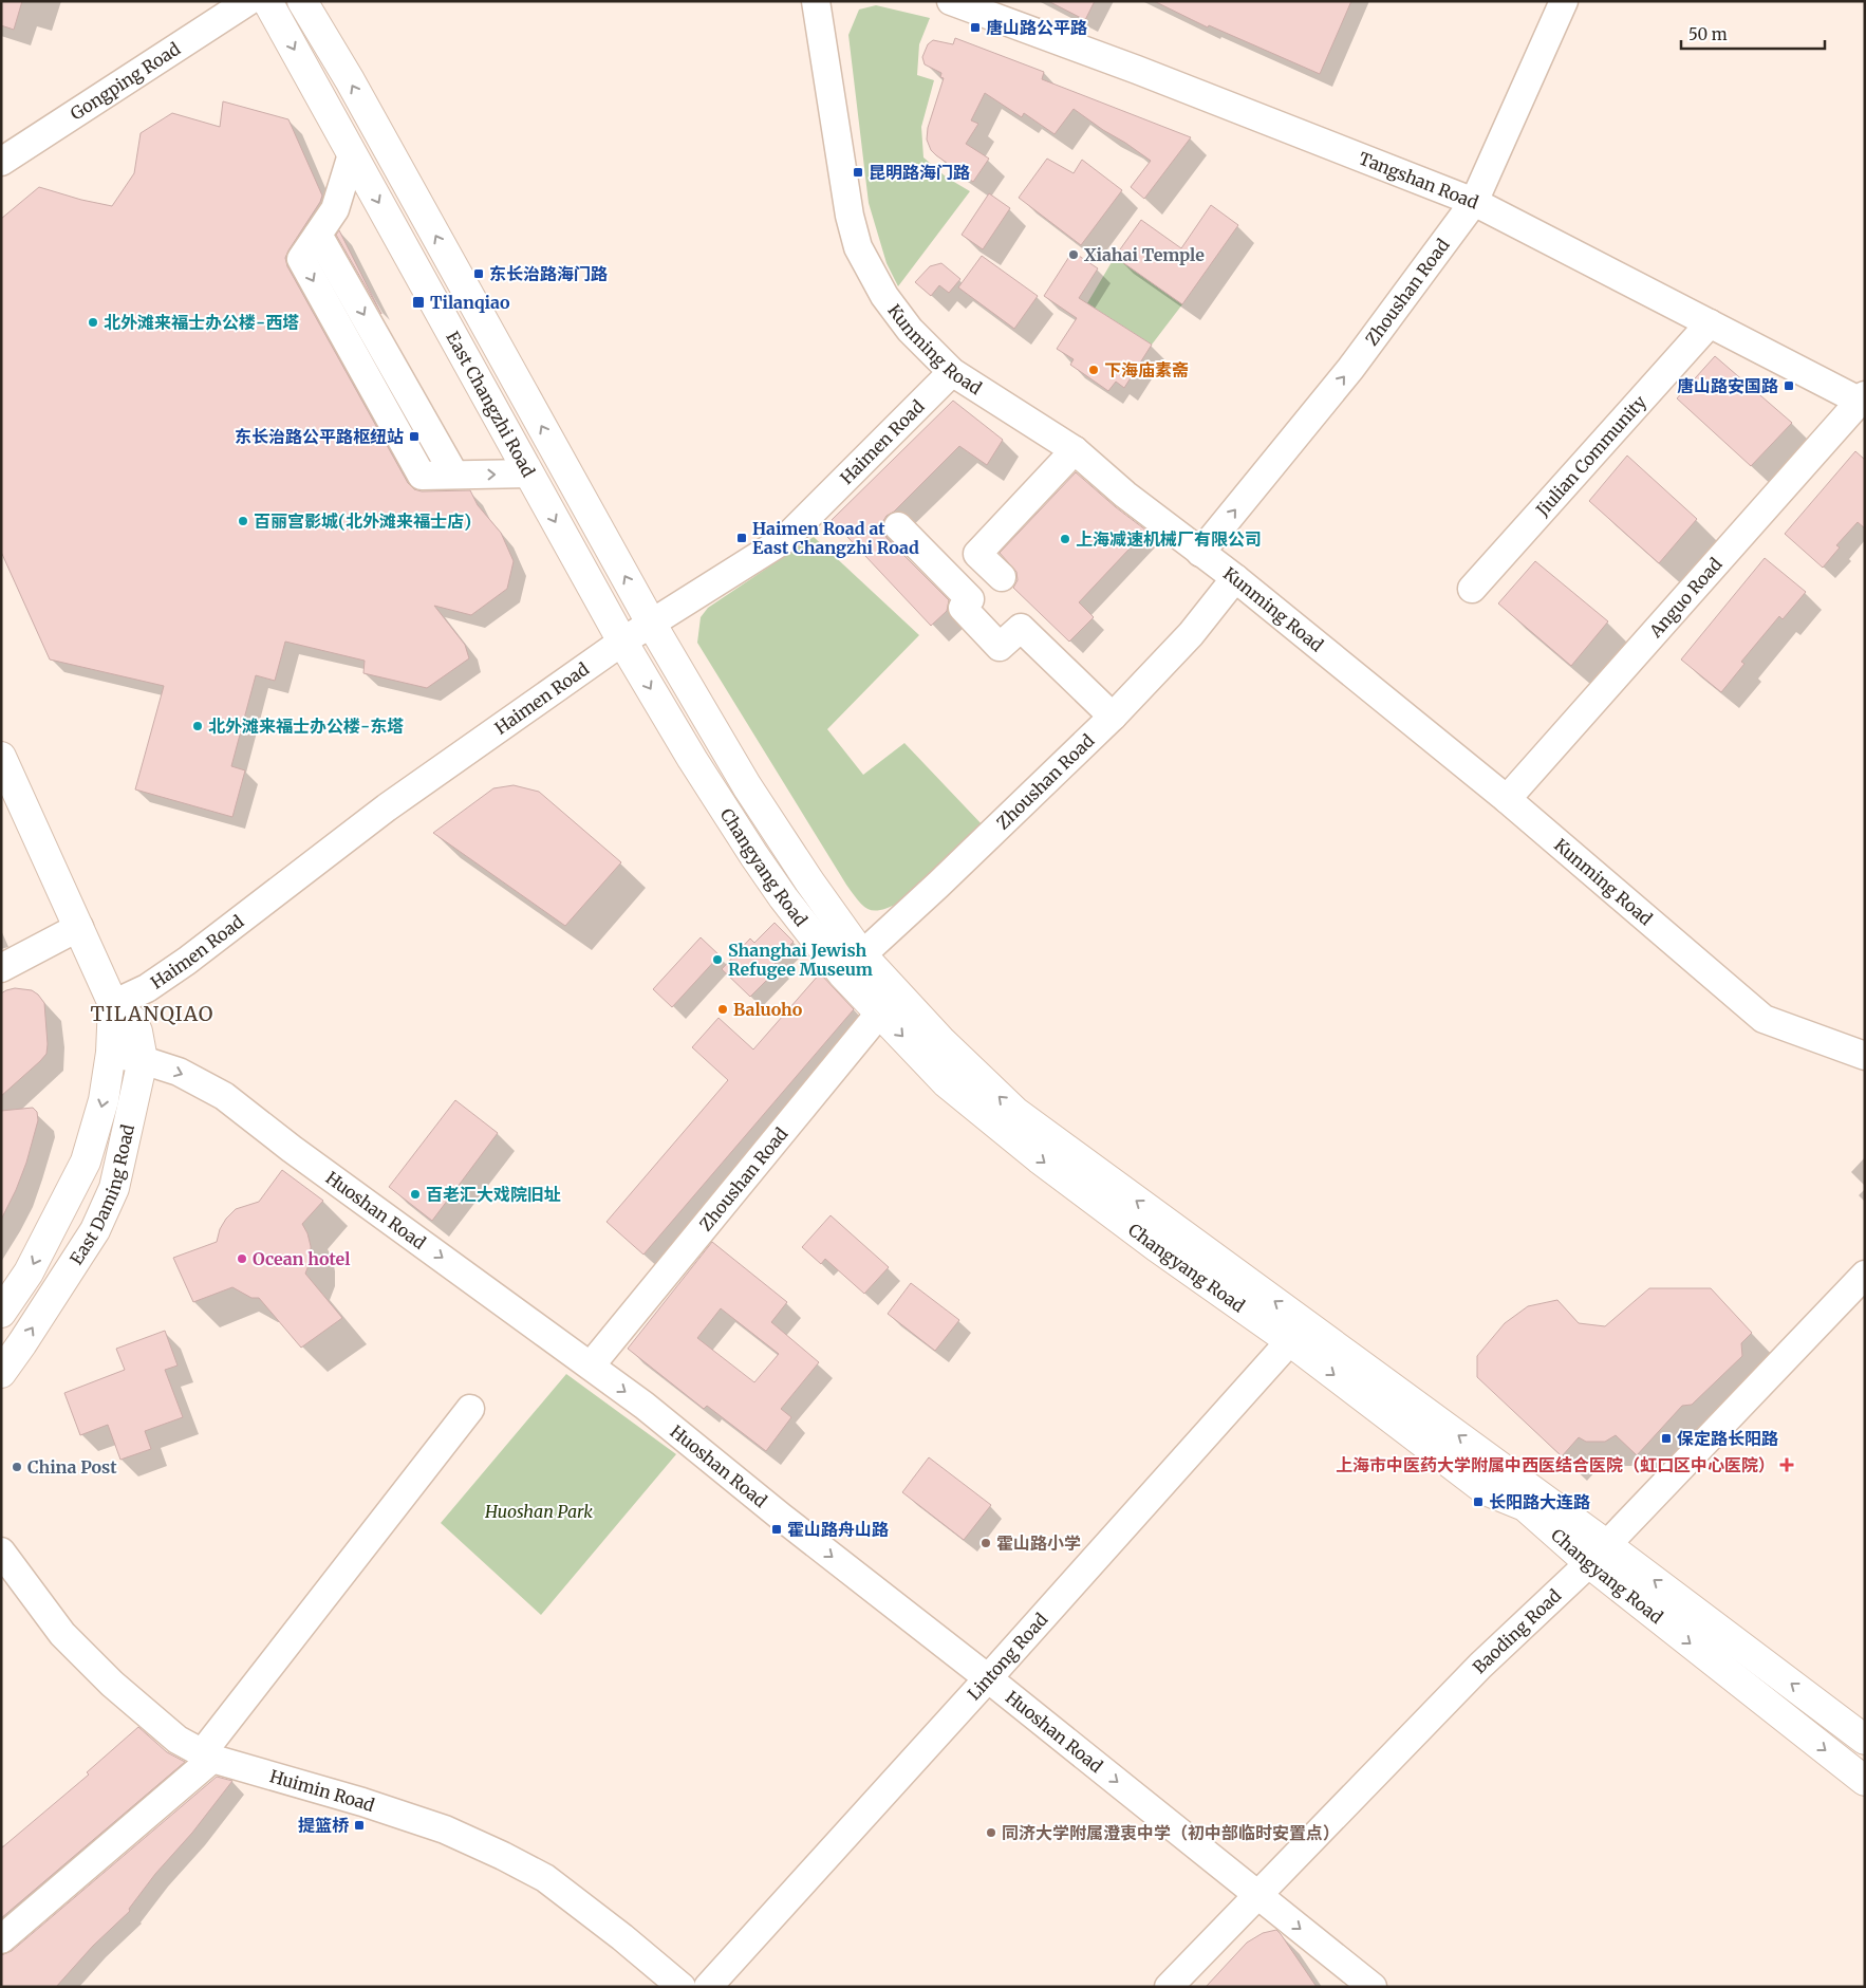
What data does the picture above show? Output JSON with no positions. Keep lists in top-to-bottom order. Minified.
{"streets":{"main road":["East Changzhi Road","Changyang Road","East Daming Road"],"street":["Gongping Road","Tangshan Road","Zhoushan Road","Kunming Road","Haimen Road","Jiulian Community","Anguo Road","Huoshan Road","Baoding Road","Lintong Road","Huimin Road"]},"crossings":[["Tangshan Road","Zhoushan Road"],["Tangshan Road","Jiulian Community"],["Tangshan Road","Anguo Road"],["Zhoushan Road","Kunming Road"],["Zhoushan Road","Changyang Road"],["Zhoushan Road","Huoshan Road"],["Kunming Road","Haimen Road"],["Kunming Road","Anguo Road"],["East Changzhi Road","Haimen Road"],["East Changzhi Road","Changyang Road"],["Haimen Road","Changyang Road"],["Haimen Road","East Daming Road"],["Changyang Road","Baoding Road"],["Changyang Road","Lintong Road"],["East Daming Road","Huoshan Road"],["Huoshan Road","Baoding Road"],["Huoshan Road","Lintong Road"]],"one_way":["Huoshan Road"],"districts":["TILANQIAO"],"parks":["Huoshan Park"],"places":{"transit":["唐山路公平路","昆明路海门路","东长治路海门路","Tilanqiao","唐山路安国路","东长治路公平路枢纽站","Haimen Road at East Changzhi Road","保定路长阳路","长阳路大连路","霍山路舟山路","提篮桥"],"other":["Xiahai Temple","北外滩来福士办公楼-西塔","下海庙素斋","百丽宫影城(北外滩来福士店)","上海减速机械厂有限公司","北外滩来福士办公楼-东塔","Shanghai Jewish Refugee Museum","Baluoho","百老汇大戏院旧址","Ocean hotel","China Post","霍山路小学","同济大学附属澄衷中学（初中部临时安置点）"],"health":["上海市中医药大学附属中西医结合医院（虹口区中心医院）"]},"scale_bar":"50 m"}
